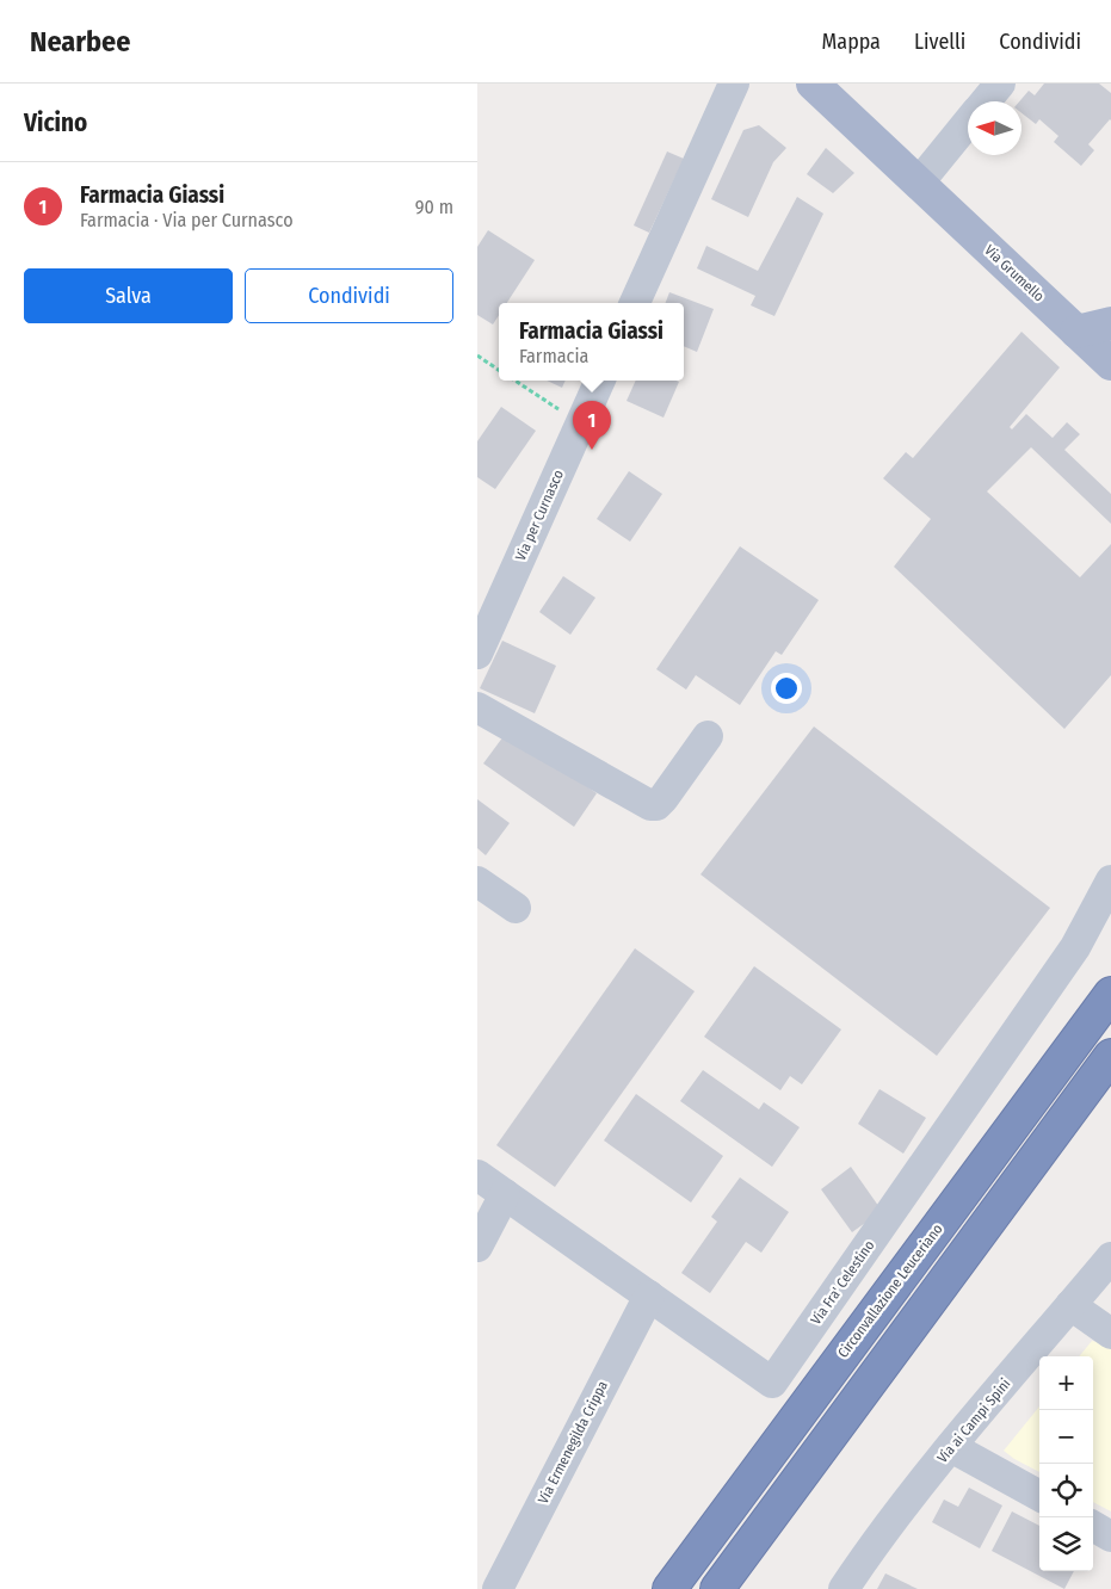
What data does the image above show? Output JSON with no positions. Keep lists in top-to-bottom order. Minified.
{"streets":{"highway":["Circonvallazione Leuceriano"],"main road":["Via Grumello"],"street":["Via per Curnasco","Via Fra' Celestino","Via ai Campi Spini","Via Ermenegilda Crippa"]},"crossings":[["Via Fra' Celestino","Via Ermenegilda Crippa"]],"north":"left","page":{"header":"Nearbee","nav":["Mappa","Livelli","Condividi"],"heading":"Vicino","list":[{"mark":"1","name":"Farmacia Giassi","note":"Farmacia · Via per Curnasco","value":"90 m"}],"buttons":["Salva","Condividi"],"popup":["Farmacia Giassi","Farmacia"],"pins":"1","map_buttons":["+","−"]}}
